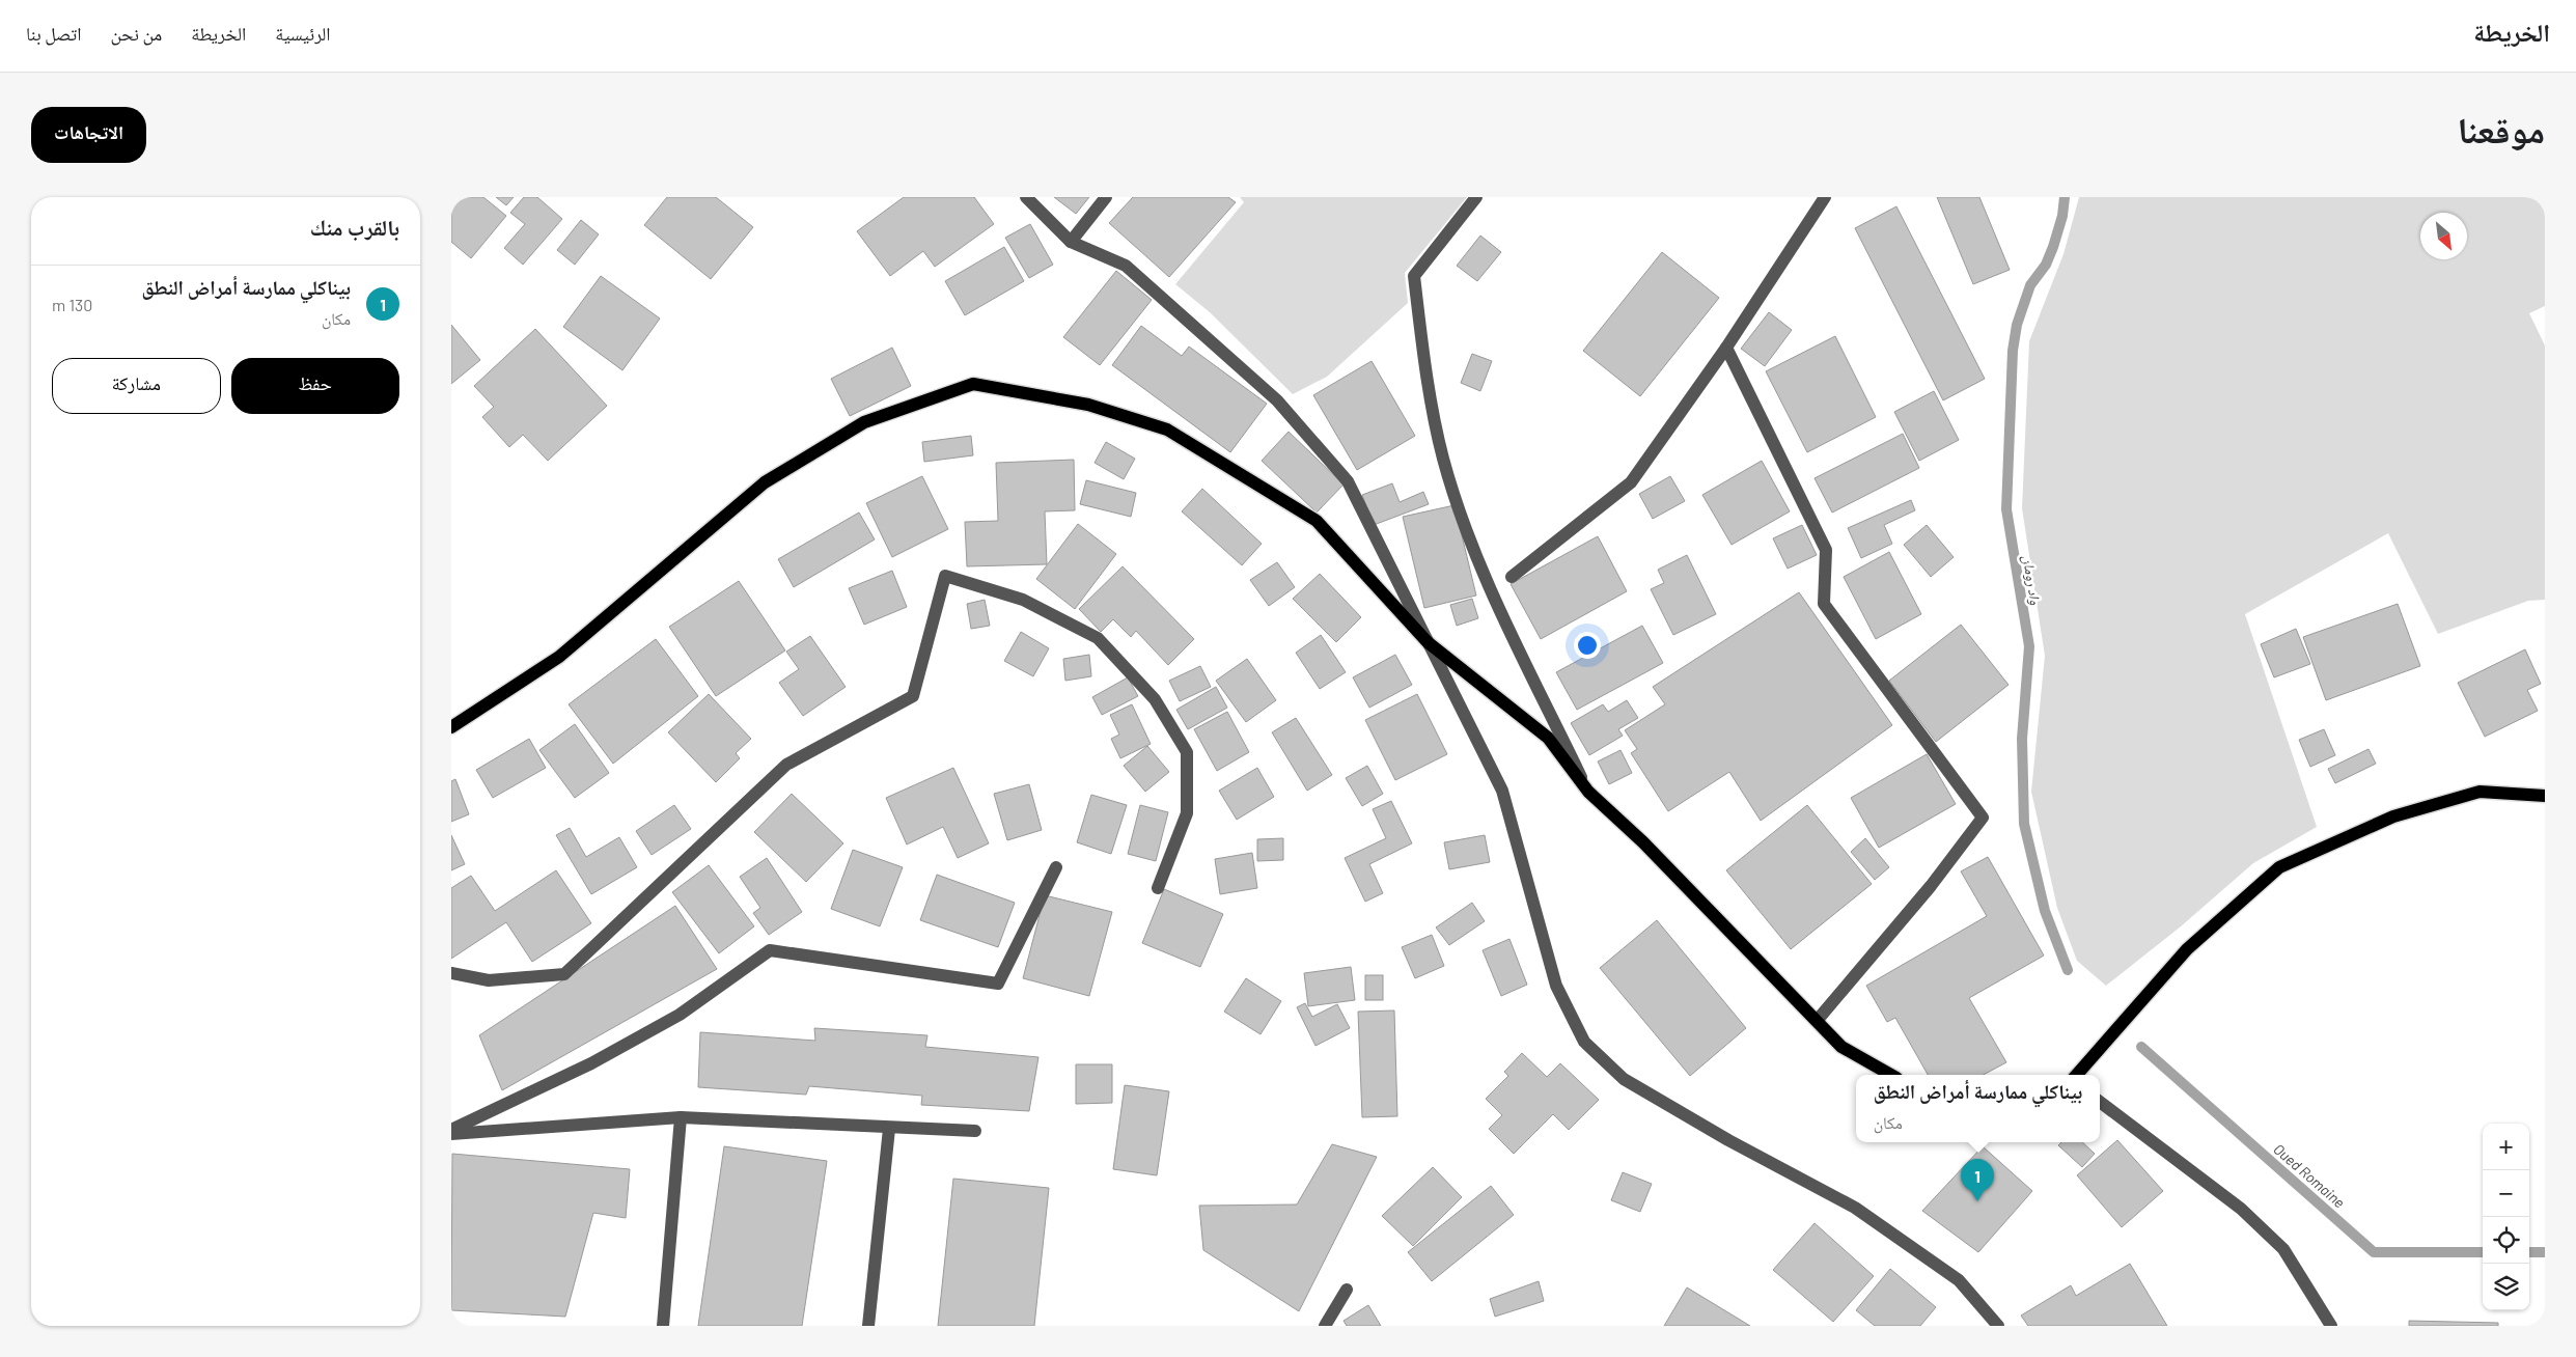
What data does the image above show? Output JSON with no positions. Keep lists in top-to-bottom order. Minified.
{"water":["واد رومان","Oued Romaine"],"north":"bottom right","page":{"header":"الخريطة","nav":["الرئيسية","الخريطة","من نحن","اتصل بنا"],"title":"موقعنا","buttons":["الاتجاهات",["حفظ","مشاركة"]],"heading":"بالقرب منك","list":[{"mark":"1","name":"بيناكلي ممارسة أمراض النطق","note":"مكان","value":"130 m"}],"popup":["بيناكلي ممارسة أمراض النطق","مكان"],"map_buttons":["+","−"],"pins":"1"}}
